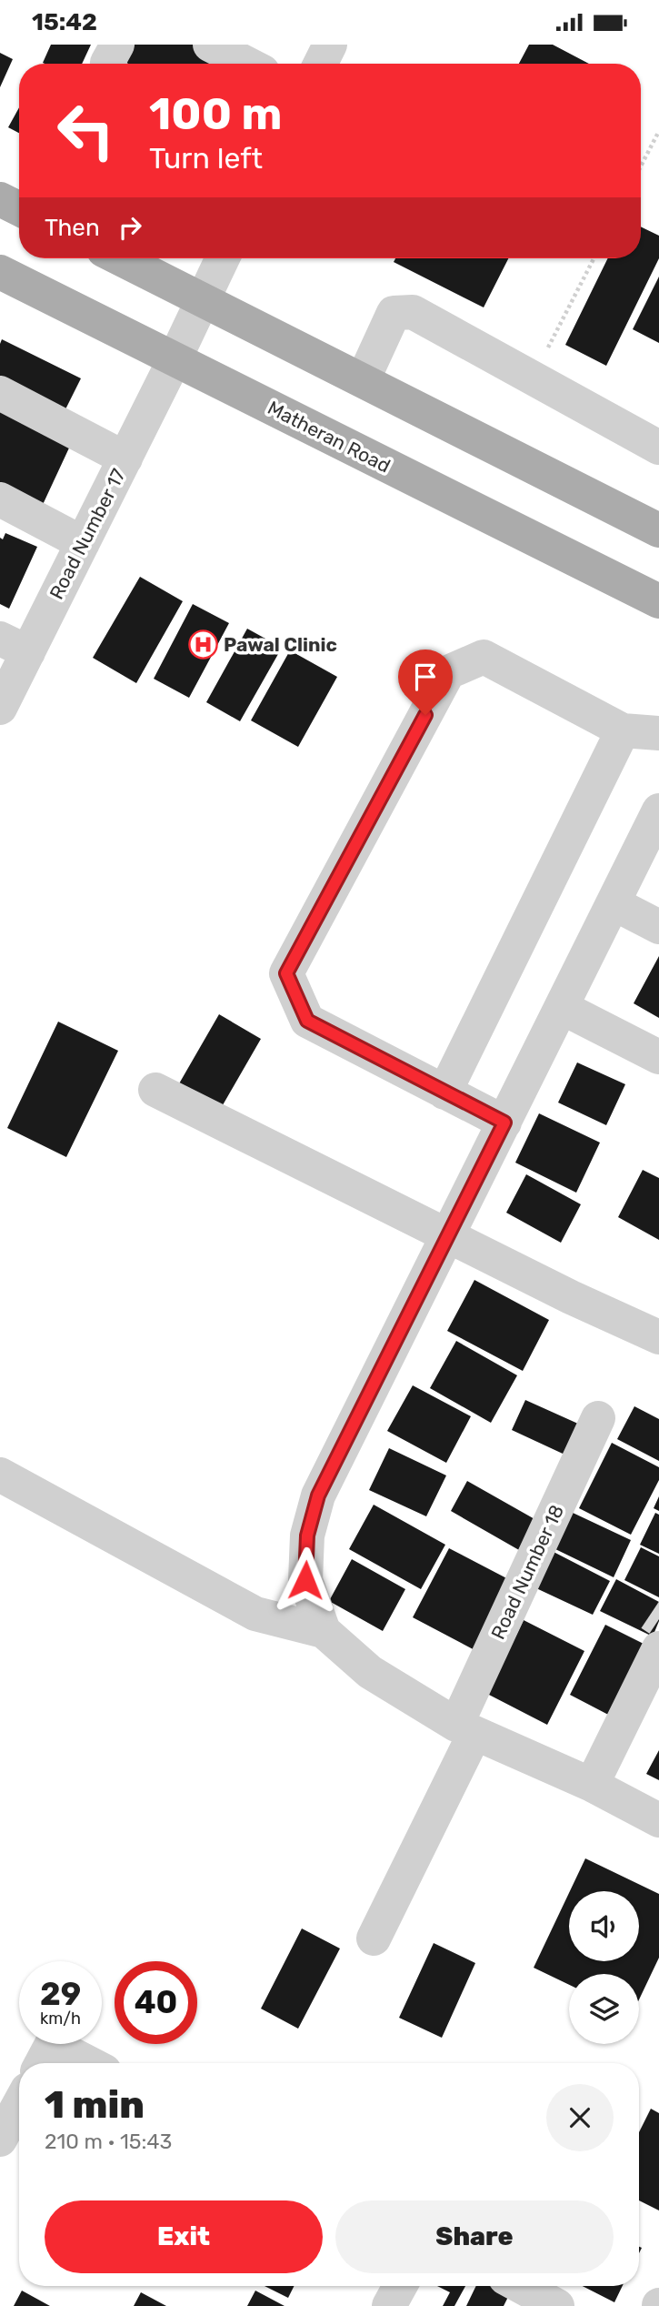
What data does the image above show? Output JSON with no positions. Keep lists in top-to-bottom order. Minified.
{"streets":{"main road":["Matheran Road"],"street":["Road Number 17","Road Number 18"]},"crossings":[["Matheran Road","Road Number 17"]],"places":{"hospital":["Pawal Clinic"]},"page":{"status":"15:42","turn":["100 m","Turn left"],"then":"Then","speed":"29 km/h","limit":"40","heading":["1 min","210 m · 15:43"],"buttons":["Exit","Share"]}}
